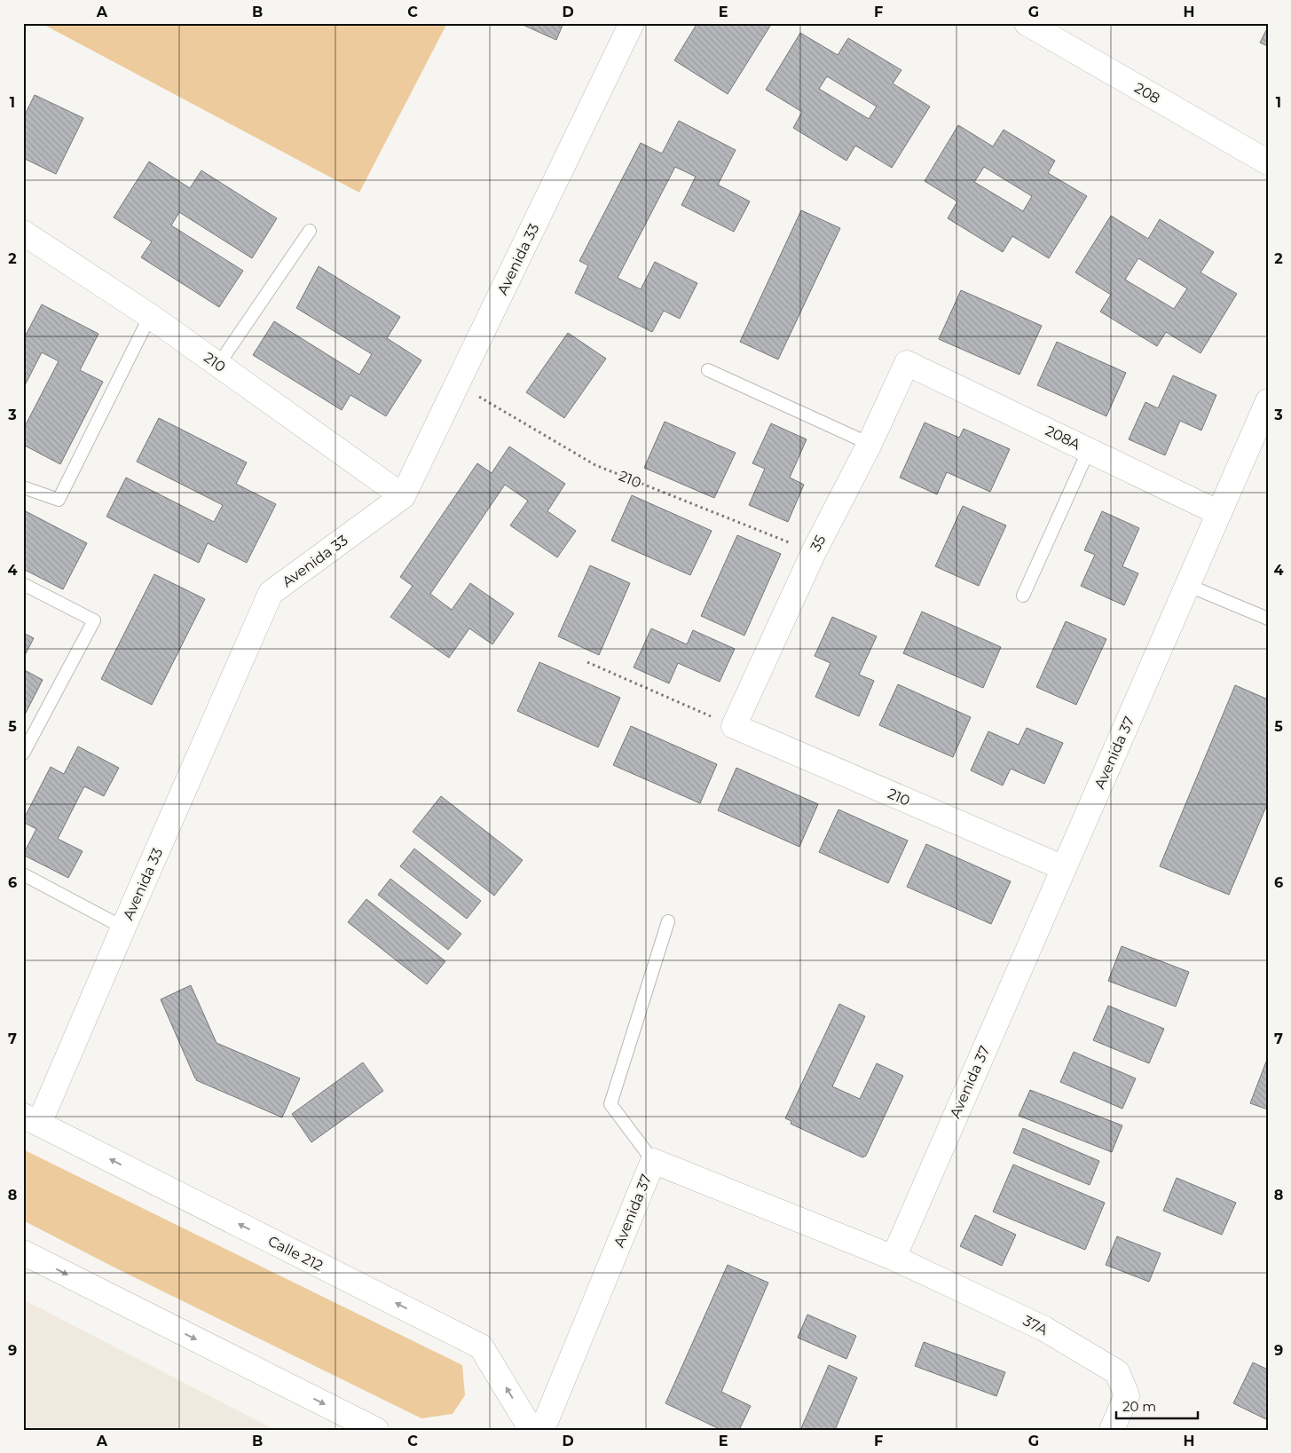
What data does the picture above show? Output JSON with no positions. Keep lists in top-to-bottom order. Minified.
{"streets":{"street":["208","Avenida 33","210","208A","35","Avenida 37","Calle 212","37A"]},"crossings":[["Avenida 33","210"],["Avenida 33","Calle 212"],["210","35"],["210","Avenida 37"],["208A","35"],["208A","Avenida 37"],["Avenida 37","37A"]],"scale_bar":"20 m","grid":{"columns":["A","B","C","D","E","F","G","H"],"rows":["1","2","3","4","5","6","7","8","9"]}}
